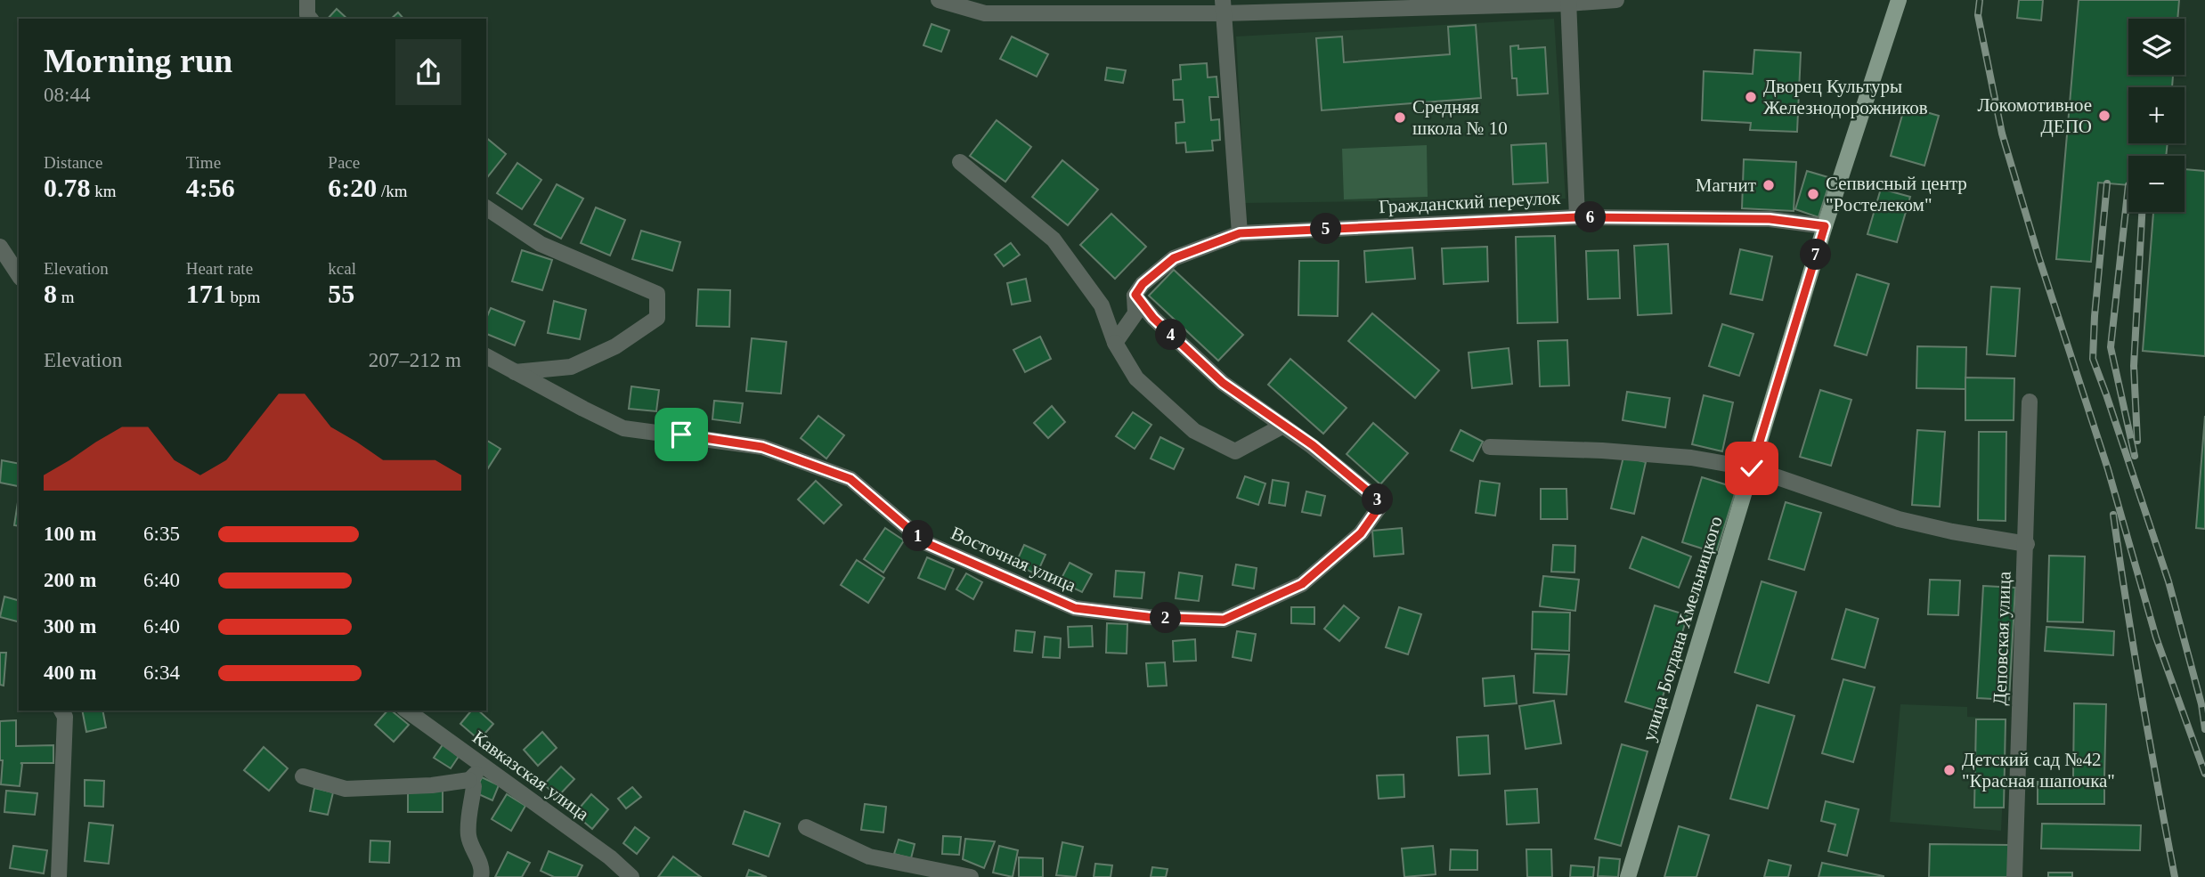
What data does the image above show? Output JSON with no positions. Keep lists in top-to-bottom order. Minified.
{"streets":{"main road":["улица Богдана Хмельницкого"],"street":["Гражданский переулок","Восточная улица","Деповская улица","Кавказская улица"]},"crossings":[["Гражданский переулок","улица Богдана Хмельницкого"]],"places":["Дворец Культуры Железнодорожников","Локомотивное ДЕПО","Средняя школа № 10","Магнит","Сепвисный центр \"Ростелеком\"","Детский сад №42 \"Красная шапочка\""],"page":{"map_buttons":["+","−"],"heading":["Morning run","08:44"],"stats":[["Distance","0.78 km"],["Time","4:56"],["Pace","6:20 /km"],["Elevation","8 m"],["Heart rate","171 bpm"],["kcal","55"]],"pins":["6","5","7","4","3","1","2"],"chart":["Elevation","207–212 m"],"list":[{"name":"100 m","note":"6:35"},{"name":"200 m","note":"6:40"},{"name":"300 m","note":"6:40"},{"name":"400 m","note":"6:34"}]}}
